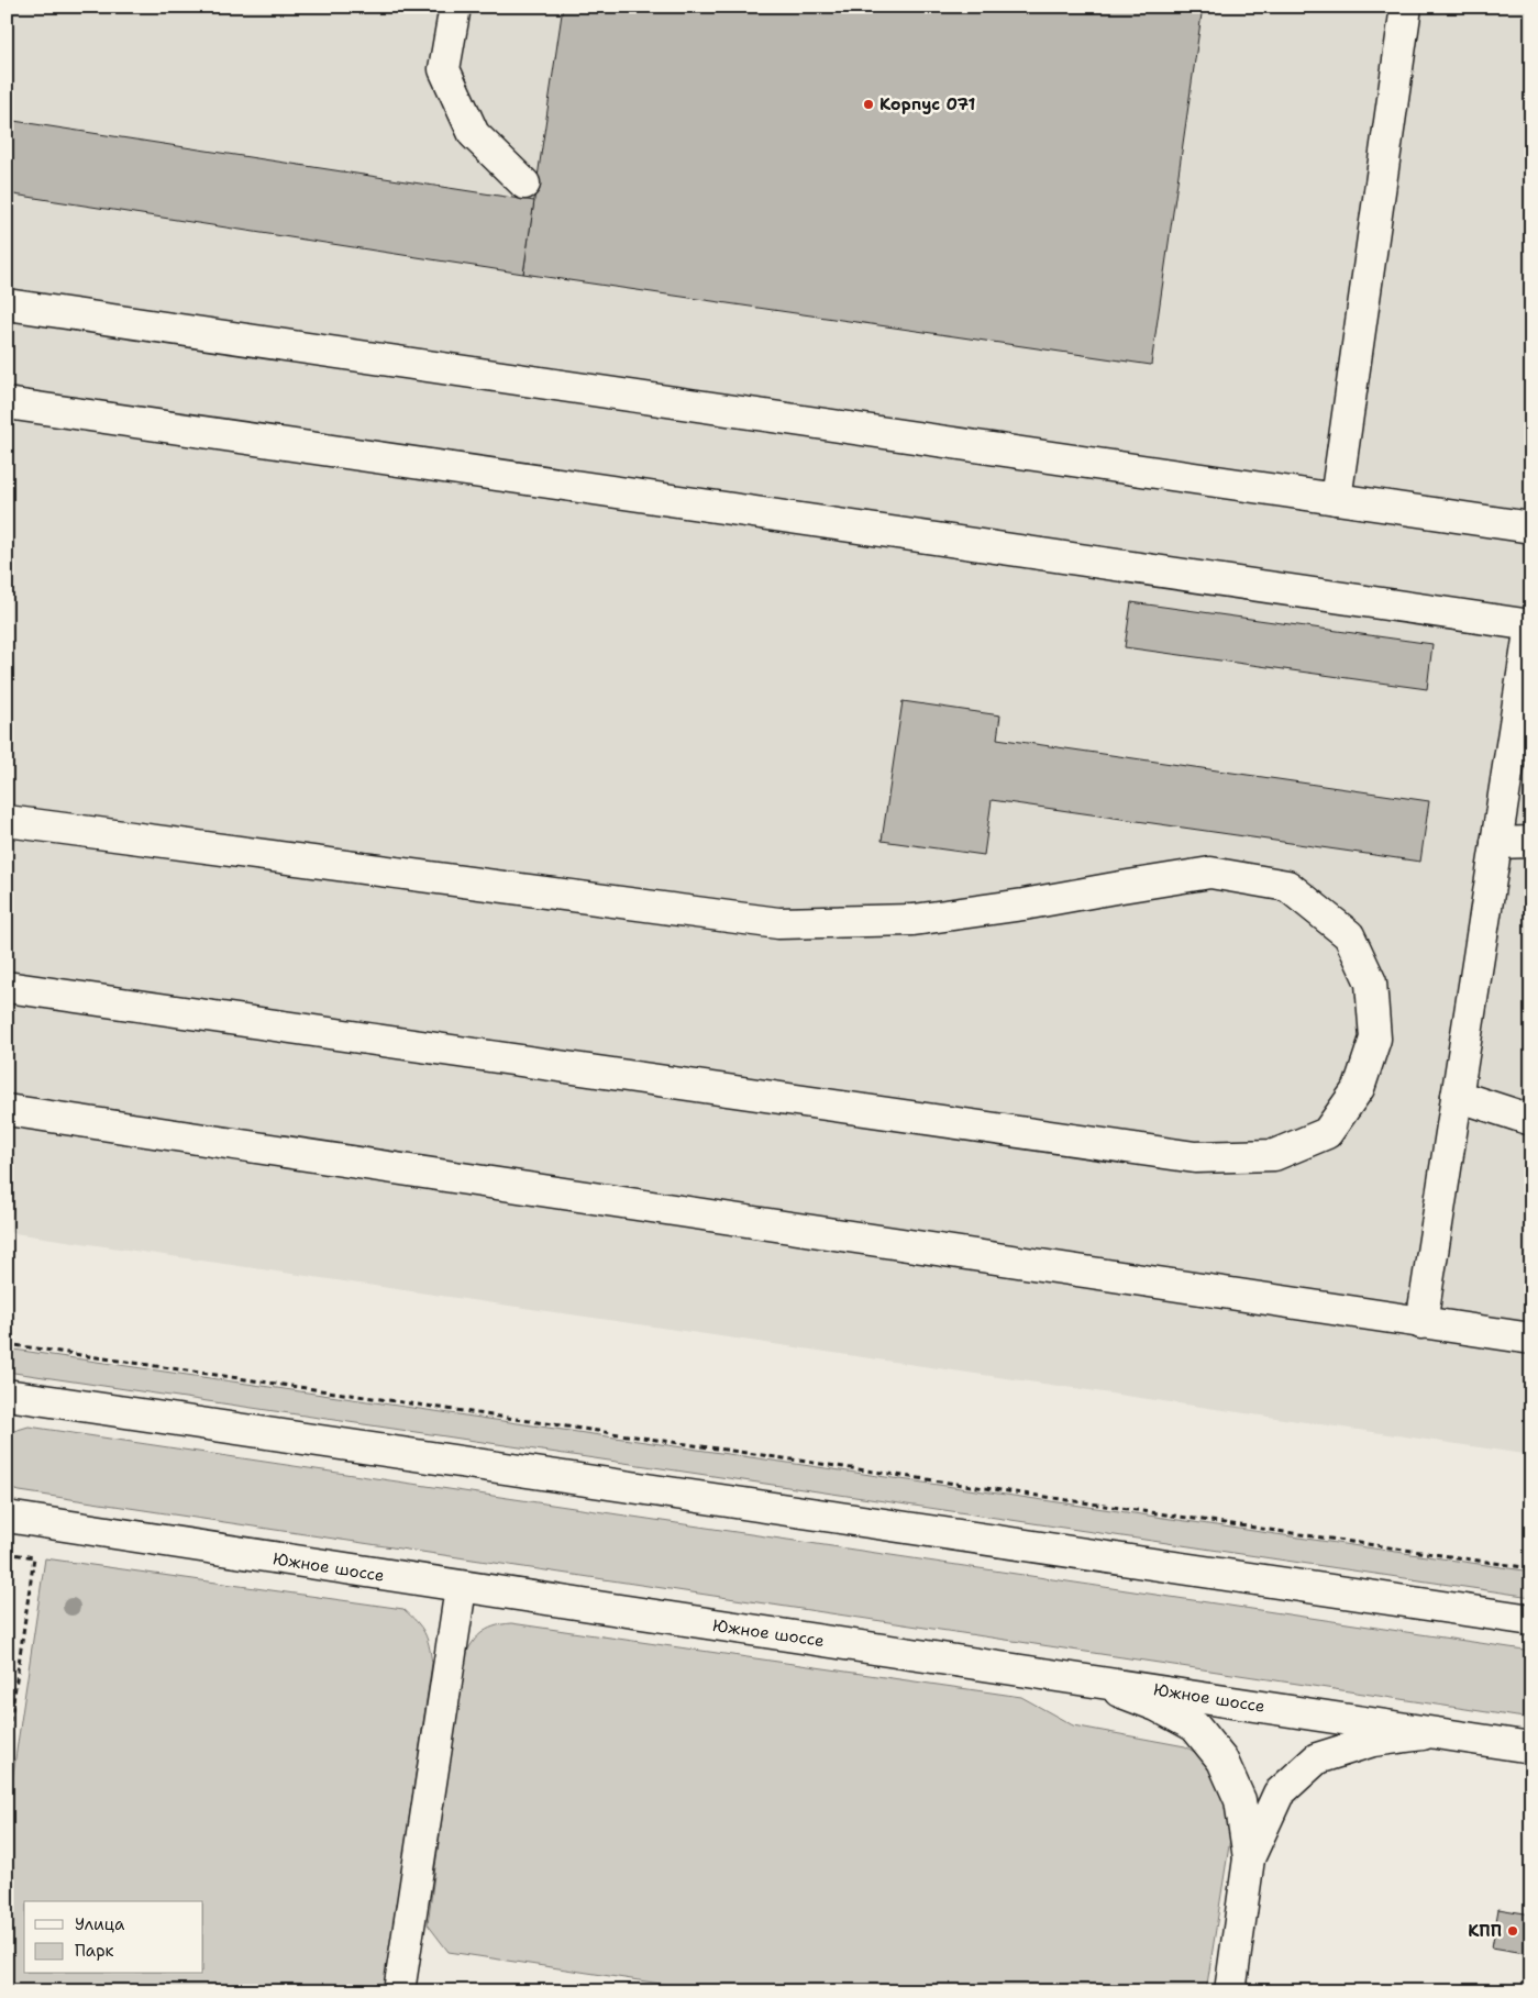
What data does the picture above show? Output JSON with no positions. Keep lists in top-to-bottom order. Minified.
{"streets":{"main road":["Южное шоссе"]},"places":["Корпус 071","КПП"],"legend":["Улица","Парк"]}
